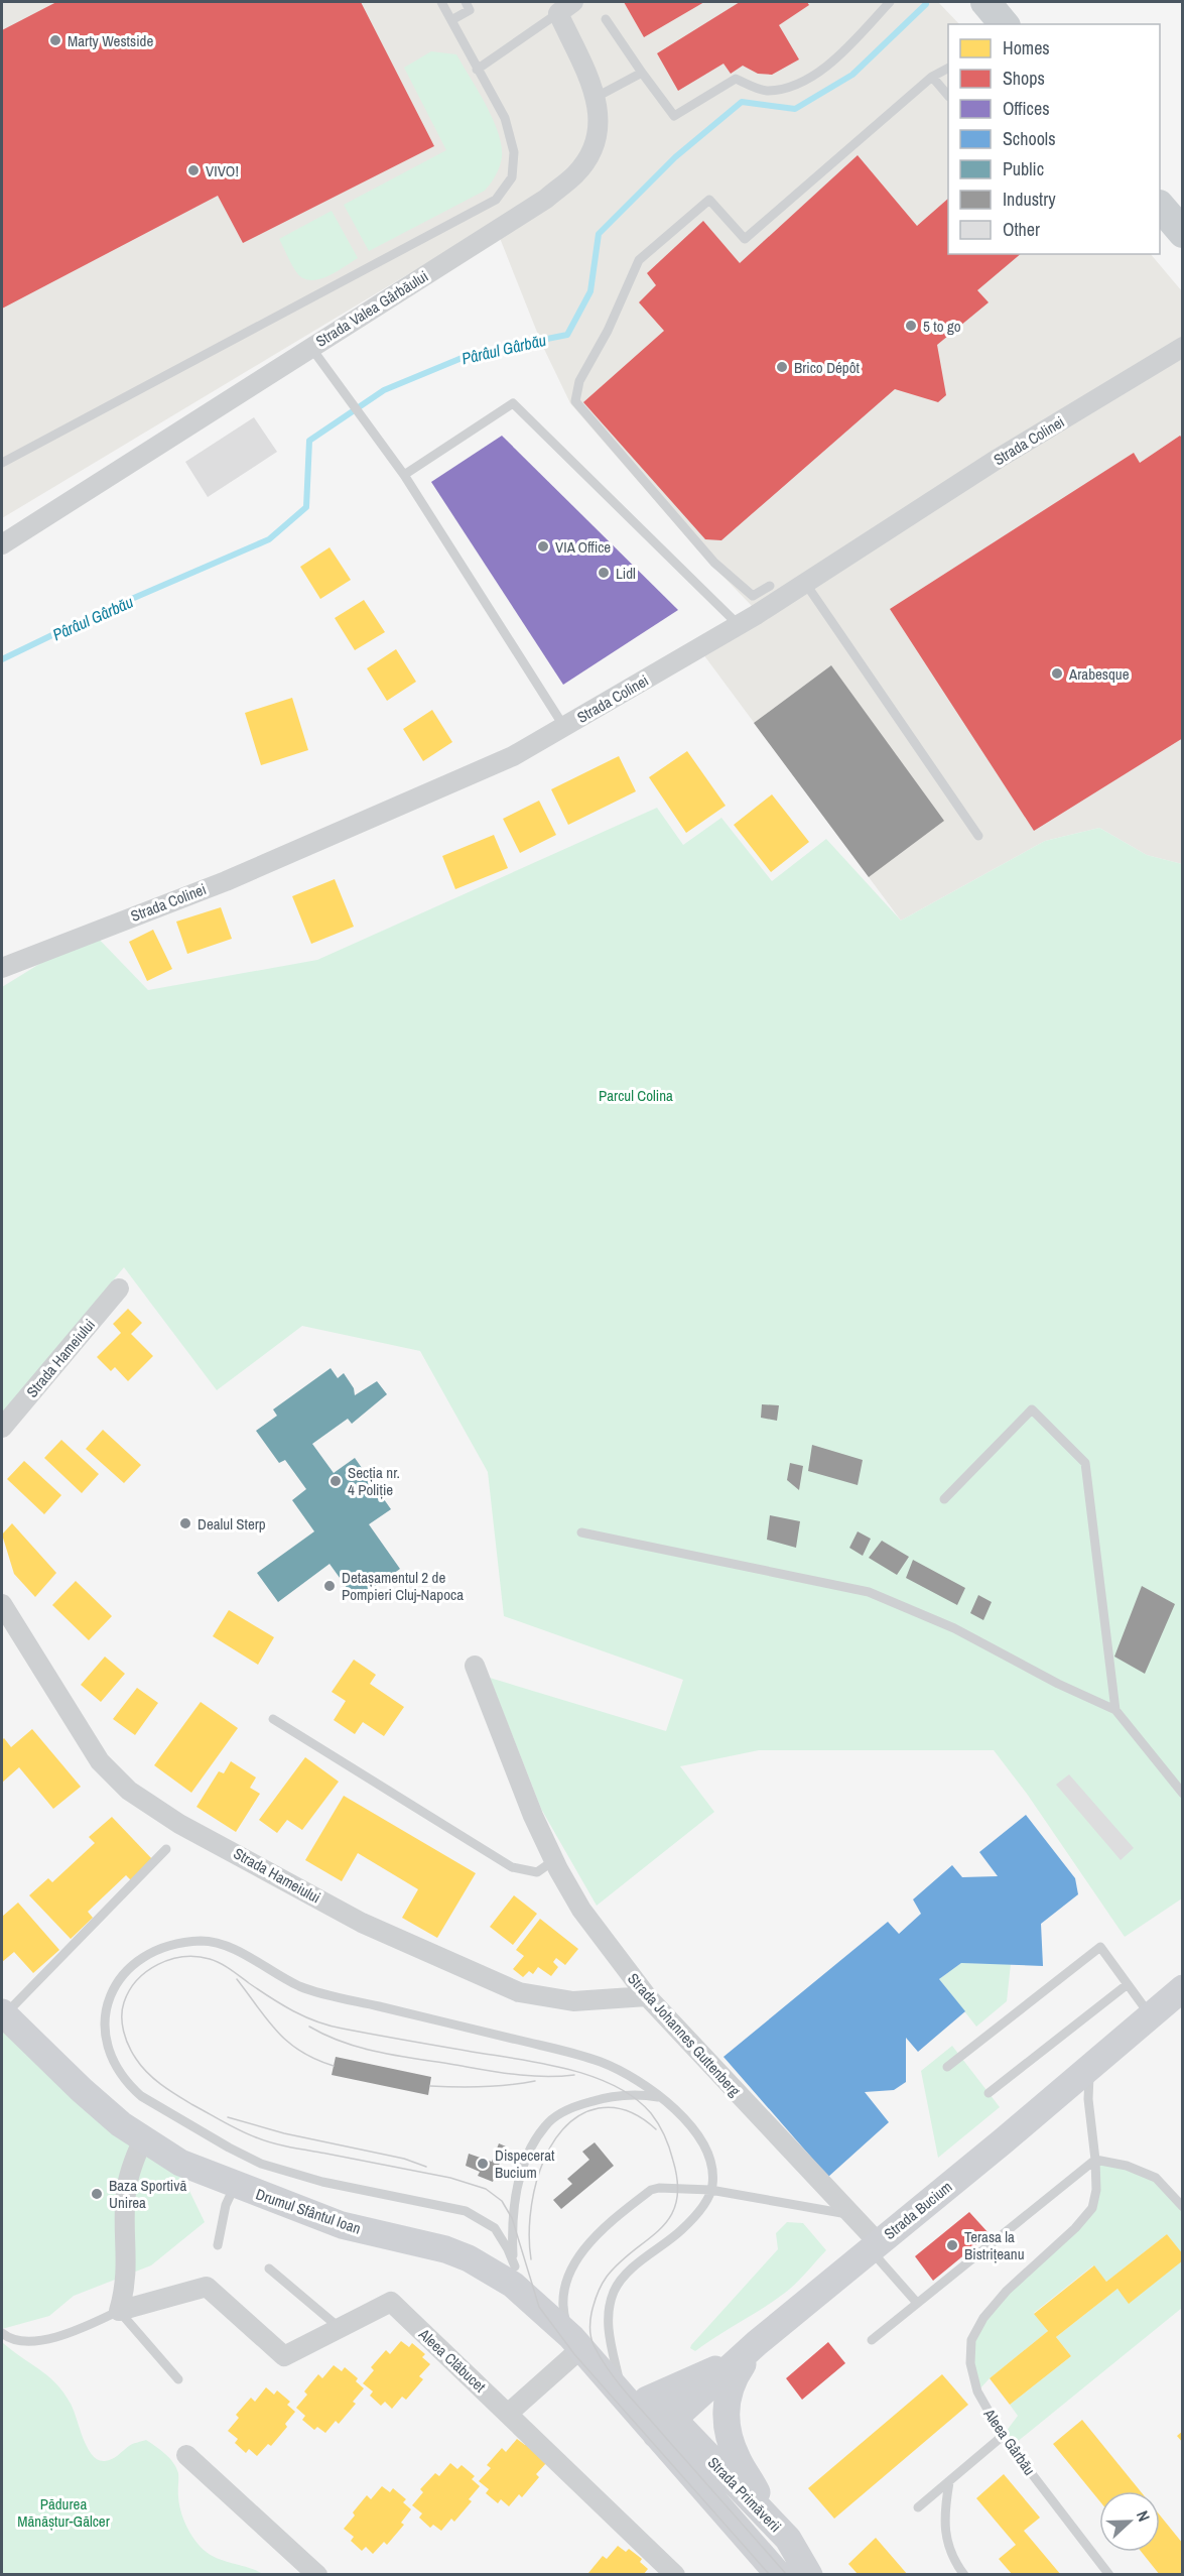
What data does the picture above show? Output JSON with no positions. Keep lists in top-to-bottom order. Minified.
{"streets":{"main road":["Strada Bucium","Drumul Sfântul Ioan","Strada Primăverii"],"street":["Strada Valea Gârbăului","Strada Colinei","Strada Hameiului","Strada Johannes Guttenberg","Aleea Clăbucet"],"lane":["Aleea Gârbău"]},"crossings":[["Strada Hameiului","Strada Johannes Guttenberg"],["Strada Johannes Guttenberg","Strada Bucium"],["Strada Bucium","Drumul Sfântul Ioan"],["Strada Bucium","Strada Primăverii"],["Drumul Sfântul Ioan","Strada Primăverii"]],"water":["Pârâul Gârbău"],"parks":["Parcul Colina","Pădurea Mănăștur-Gălcer"],"places":["Marty Westside","VIVO!","5 to go","Brico Dépôt","VIA Office","Lidl","Arabesque","Secția nr. 4 Poliție","Dealul Sterp","Detașamentul 2 de Pompieri Cluj-Napoca","Dispecerat Bucium","Baza Sportivă Unirea","Terasa la Bistrițeanu"],"legend":["Homes","Shops","Offices","Schools","Public","Industry","Other"],"north":"right"}
